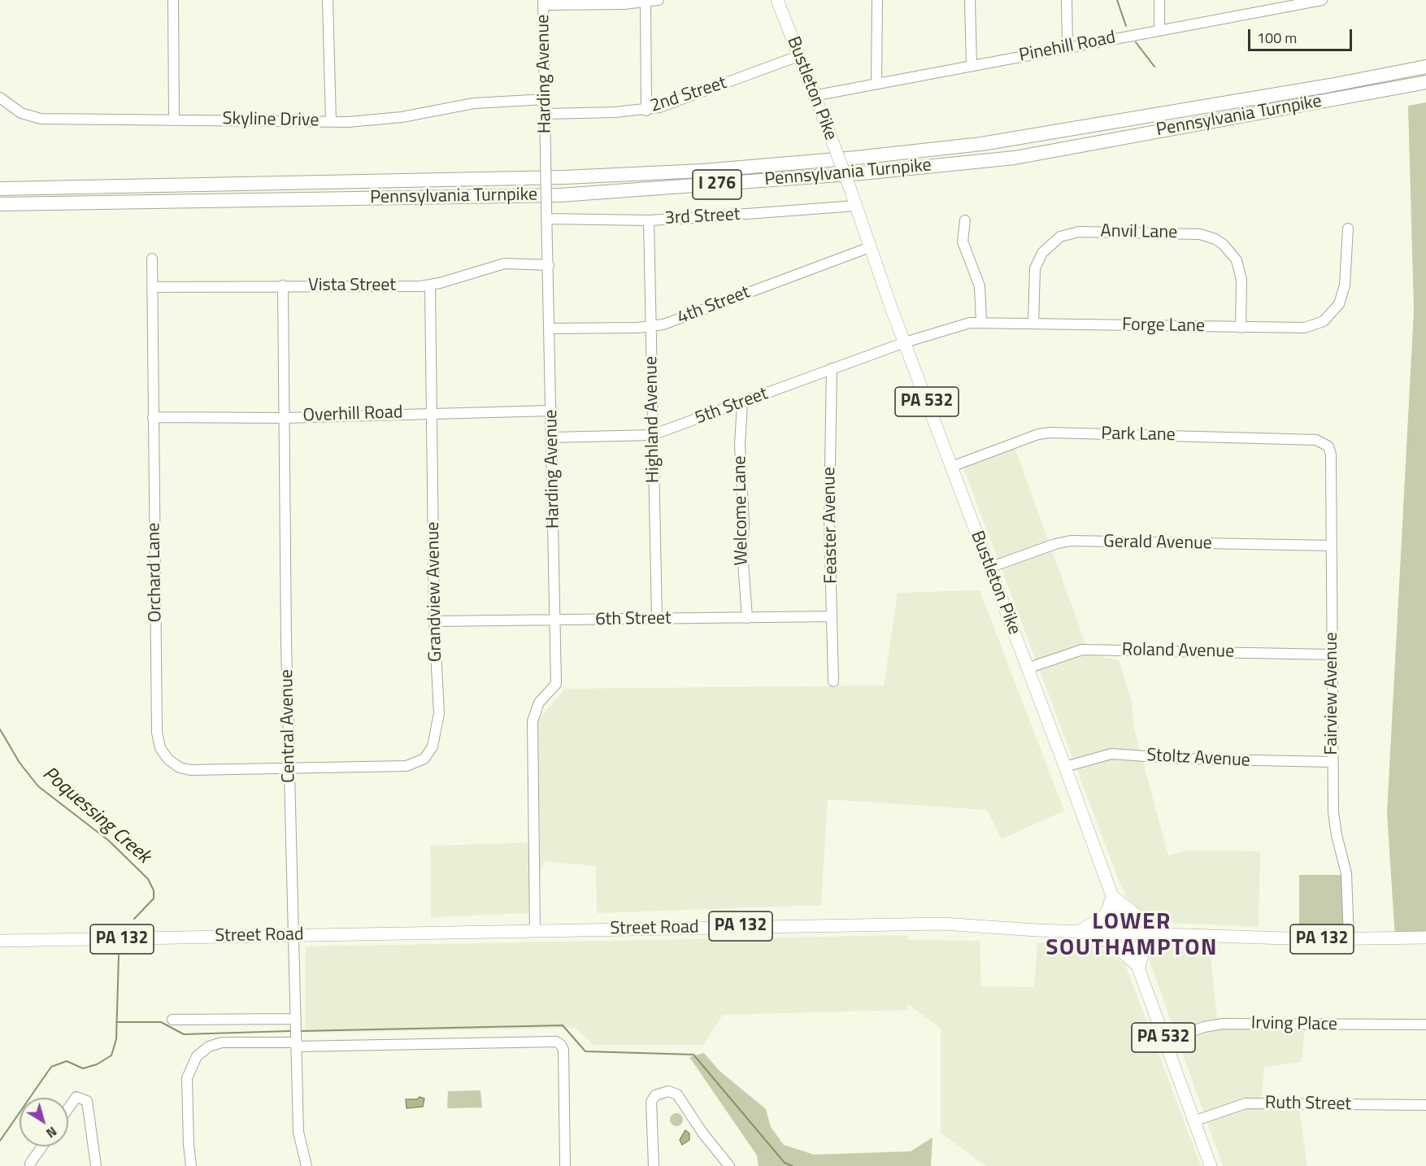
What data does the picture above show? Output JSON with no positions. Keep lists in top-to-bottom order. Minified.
{"streets":{"highway":["Pennsylvania Turnpike","I 276"],"main road":["Bustleton Pike","PA 532","PA 132","Street Road"],"street":["Pinehill Road","Harding Avenue","2nd Street","Skyline Drive","3rd Street","Anvil Lane","Vista Street","4th Street","Forge Lane","5th Street","Overhill Road","Highland Avenue","Park Lane","Welcome Lane","Feaster Avenue","Gerald Avenue","Orchard Lane","Grandview Avenue","6th Street","Roland Avenue","Fairview Avenue","Central Avenue","Stoltz Avenue","Irving Place","Ruth Street"]},"crossings":[["Pinehill Road","Bustleton Pike"],["Harding Avenue","2nd Street"],["Harding Avenue","Skyline Drive"],["Harding Avenue","3rd Street"],["Harding Avenue","Vista Street"],["Harding Avenue","4th Street"],["Harding Avenue","5th Street"],["Harding Avenue","Overhill Road"],["Harding Avenue","6th Street"],["Harding Avenue","Street Road"],["Bustleton Pike","2nd Street"],["Bustleton Pike","3rd Street"],["Bustleton Pike","4th Street"],["Bustleton Pike","Forge Lane"],["Bustleton Pike","5th Street"],["Bustleton Pike","Park Lane"],["Bustleton Pike","Gerald Avenue"],["Bustleton Pike","Roland Avenue"],["Bustleton Pike","Stoltz Avenue"],["Bustleton Pike","Street Road"],["Bustleton Pike","Irving Place"],["Bustleton Pike","Ruth Street"],["3rd Street","Highland Avenue"],["Anvil Lane","Forge Lane"],["Vista Street","Orchard Lane"],["Vista Street","Grandview Avenue"],["Vista Street","Central Avenue"],["4th Street","Highland Avenue"],["Forge Lane","5th Street"],["5th Street","Highland Avenue"],["5th Street","Welcome Lane"],["5th Street","Feaster Avenue"],["Overhill Road","Orchard Lane"],["Overhill Road","Grandview Avenue"],["Overhill Road","Central Avenue"],["Highland Avenue","6th Street"],["Park Lane","Fairview Avenue"],["Welcome Lane","6th Street"],["Feaster Avenue","6th Street"],["Gerald Avenue","Fairview Avenue"],["Orchard Lane","Grandview Avenue"],["Orchard Lane","Central Avenue"],["Grandview Avenue","6th Street"],["Grandview Avenue","Central Avenue"],["Roland Avenue","Fairview Avenue"],["Fairview Avenue","Stoltz Avenue"],["Fairview Avenue","Street Road"],["Central Avenue","Street Road"]],"districts":["LOWER SOUTHAMPTON"],"water":["Poquessing Creek"],"scale_bar":"100 m","north":"bottom right"}
